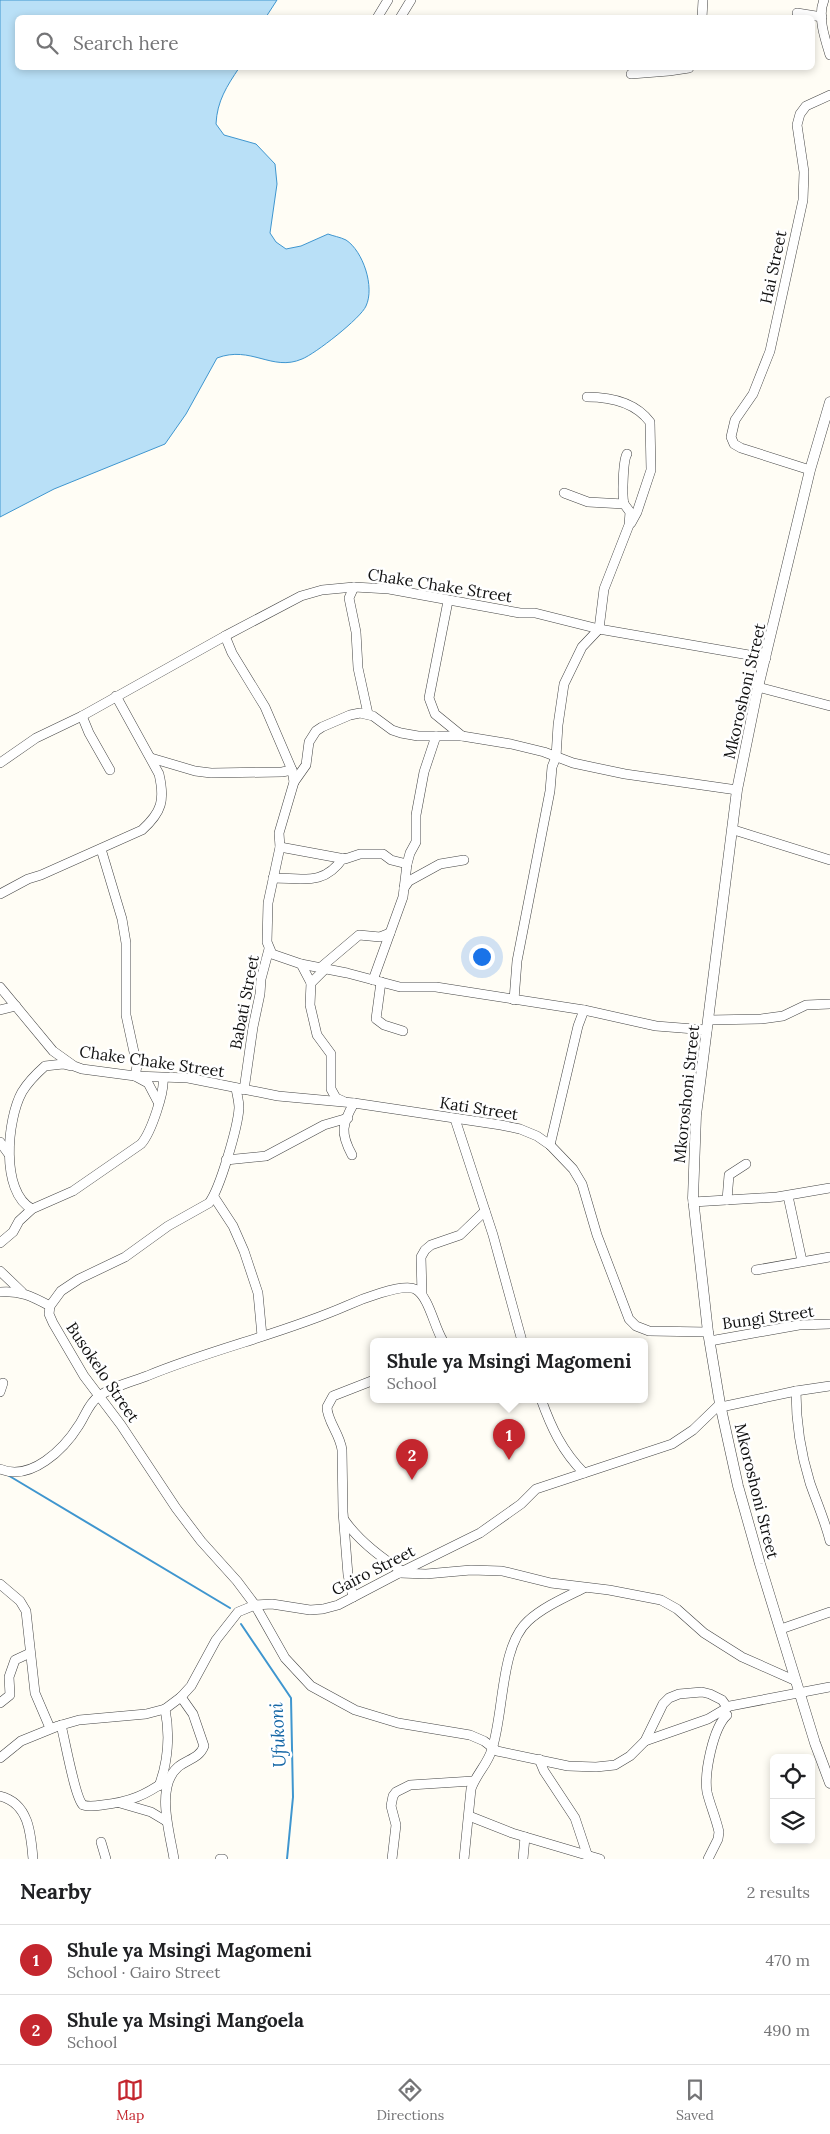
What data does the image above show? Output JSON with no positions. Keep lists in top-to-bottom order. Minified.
{"streets":{"street":["Hai Street","Chake Chake Street","Mkoroshoni Street","Babati Street","Kati Street","Bungi Street","Busokelo Street","Gairo Street"]},"crossings":[["Hai Street","Mkoroshoni Street"],["Chake Chake Street","Mkoroshoni Street"],["Chake Chake Street","Babati Street"],["Chake Chake Street","Kati Street"],["Mkoroshoni Street","Kati Street"],["Mkoroshoni Street","Bungi Street"],["Mkoroshoni Street","Gairo Street"],["Babati Street","Kati Street"],["Kati Street","Bungi Street"],["Busokelo Street","Gairo Street"]],"water":["Ufukoni"],"page":{"search":"Search here","popup":["Shule ya Msingi Magomeni","School"],"pins":["1","2"],"heading":["Nearby","2 results"],"list":[{"mark":"1","name":"Shule ya Msingi Magomeni","note":"School · Gairo Street","value":"470 m"},{"mark":"2","name":"Shule ya Msingi Mangoela","note":"School","value":"490 m"}],"nav":["Map","Directions","Saved"]}}
